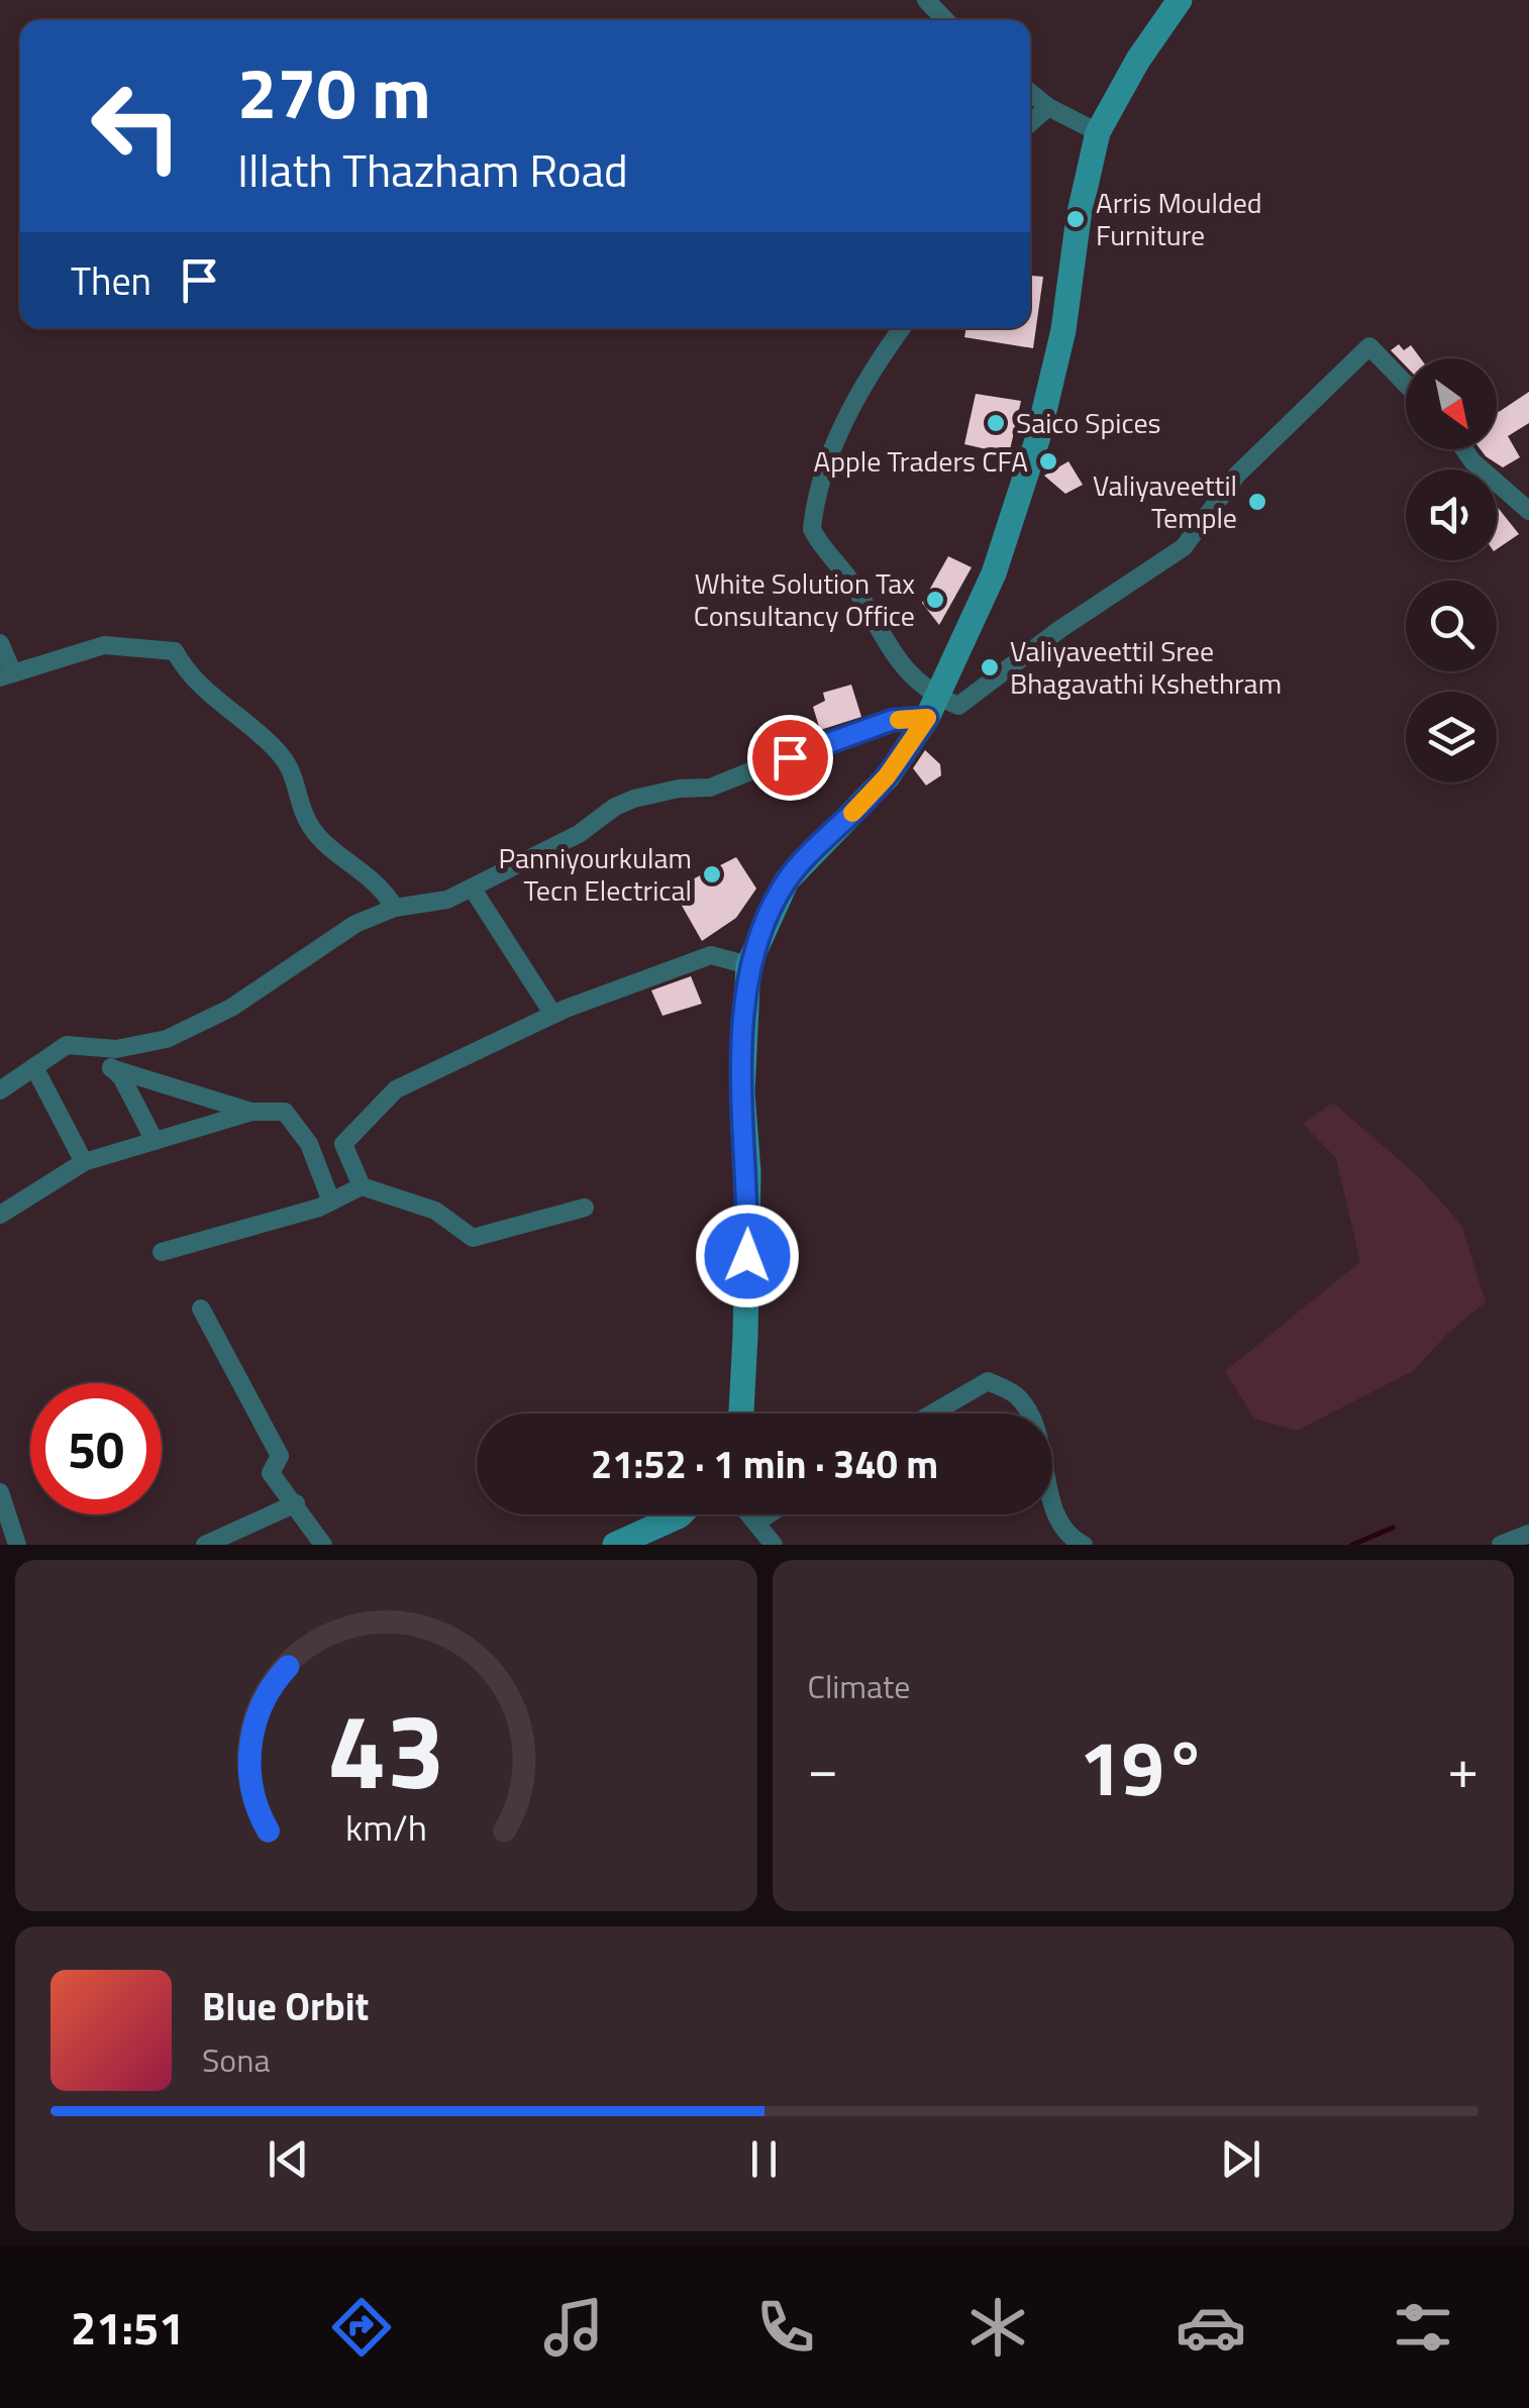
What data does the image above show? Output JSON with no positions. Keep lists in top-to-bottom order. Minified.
{"places":["Arris Moulded Furniture","Saico Spices","Apple Traders CFA","Valiyaveettil Temple","White Solution Tax Consultancy Office","Valiyaveettil Sree Bhagavathi Kshethram","Panniyourkulam Tecn Electrical"],"north":"bottom right","page":{"turn":["270 m","Illath Thazham Road"],"then":"Then","limit":"50","trip":"21:52 · 1 min · 340 m","tile":"Climate","heat":["−","19°","+"],"song":["Blue Orbit","Sona"],"tabs":"21:51","gauge":["43","km/h"]}}
